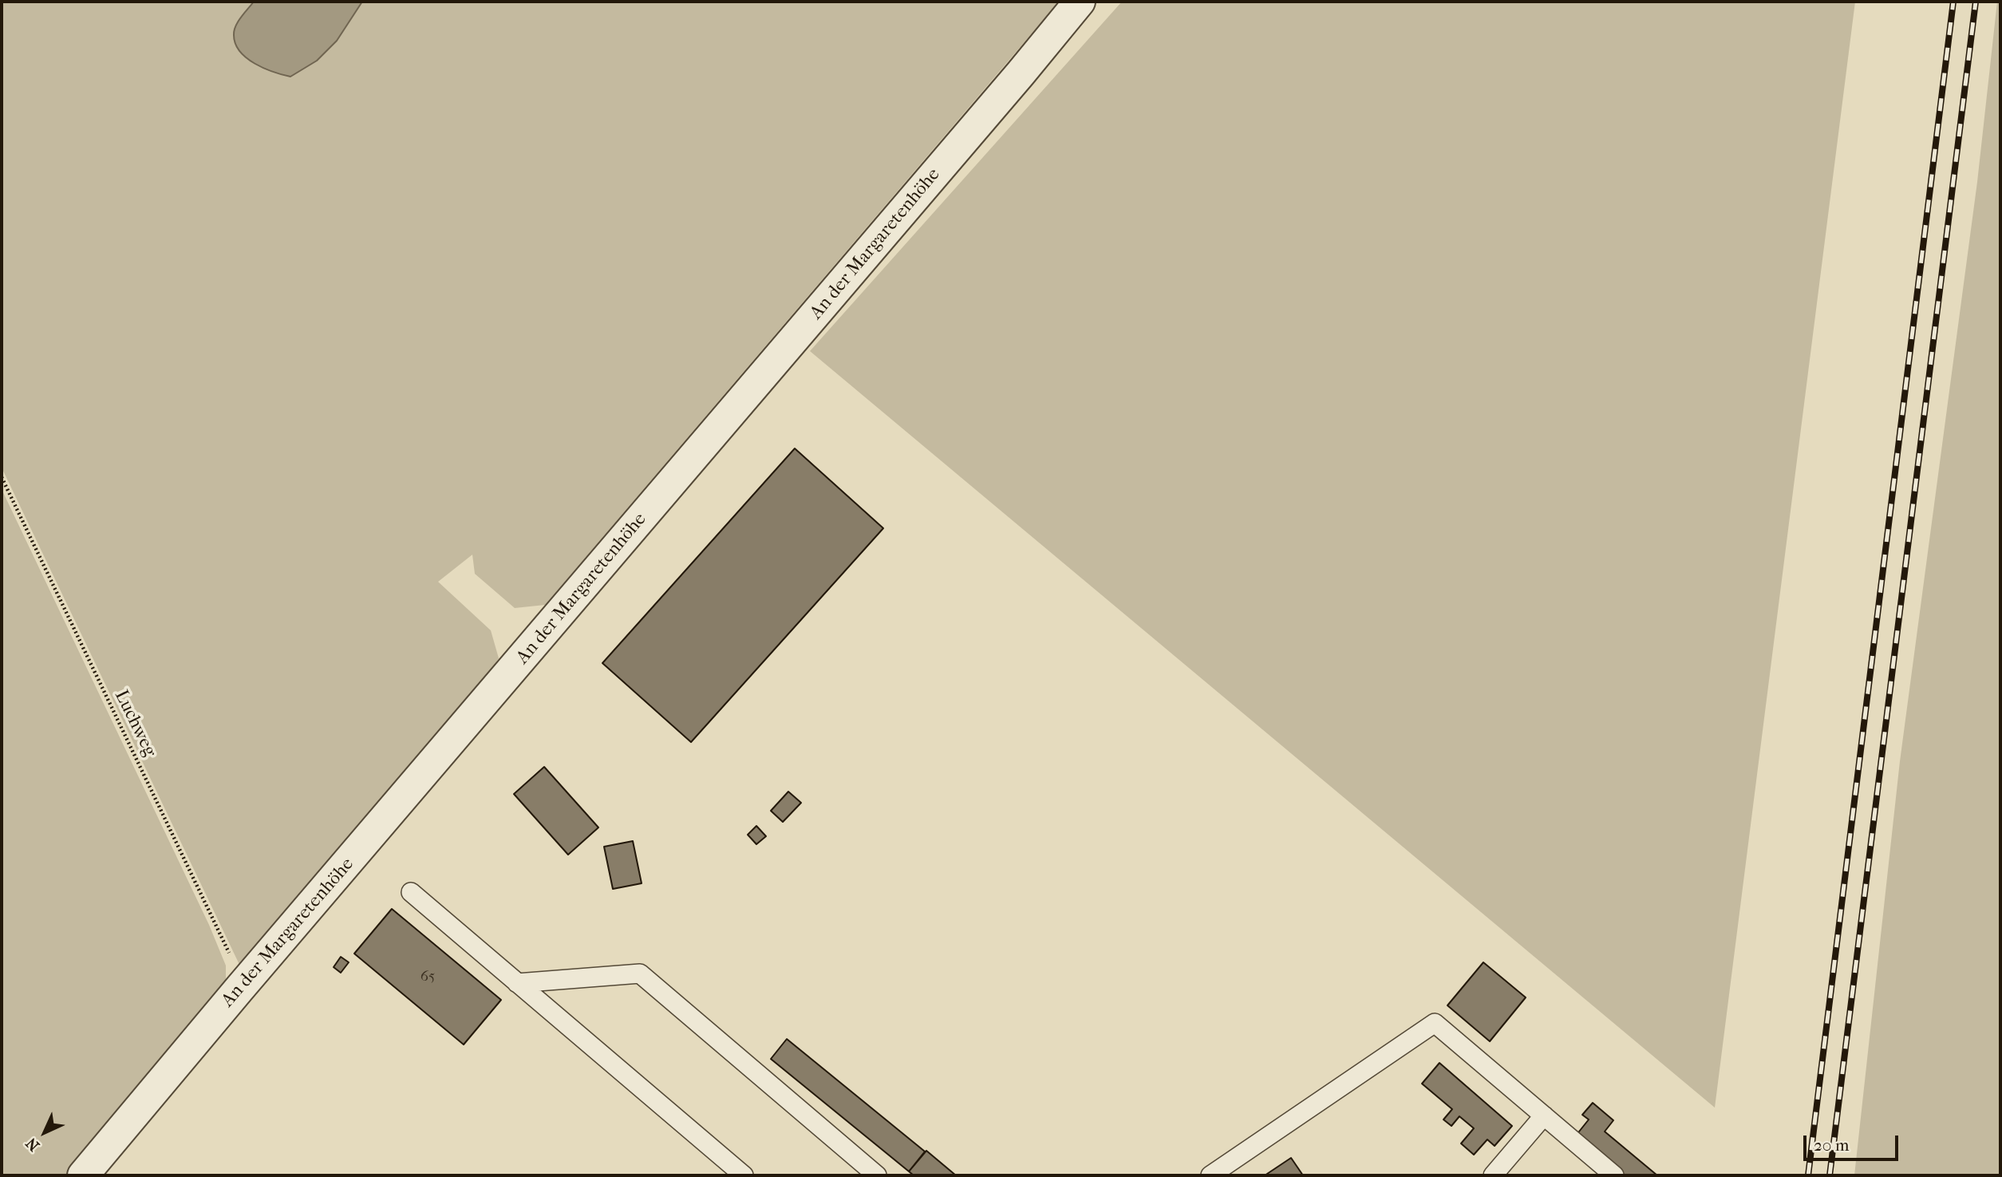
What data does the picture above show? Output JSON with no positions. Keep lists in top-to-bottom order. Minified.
{"streets":{"street":["An der Margaretenhöhe"],"path":["Luchweg"]},"crossings":[["An der Margaretenhöhe","Luchweg"]],"house_numbers":["65"],"scale_bar":"20 m","north":"bottom left"}
